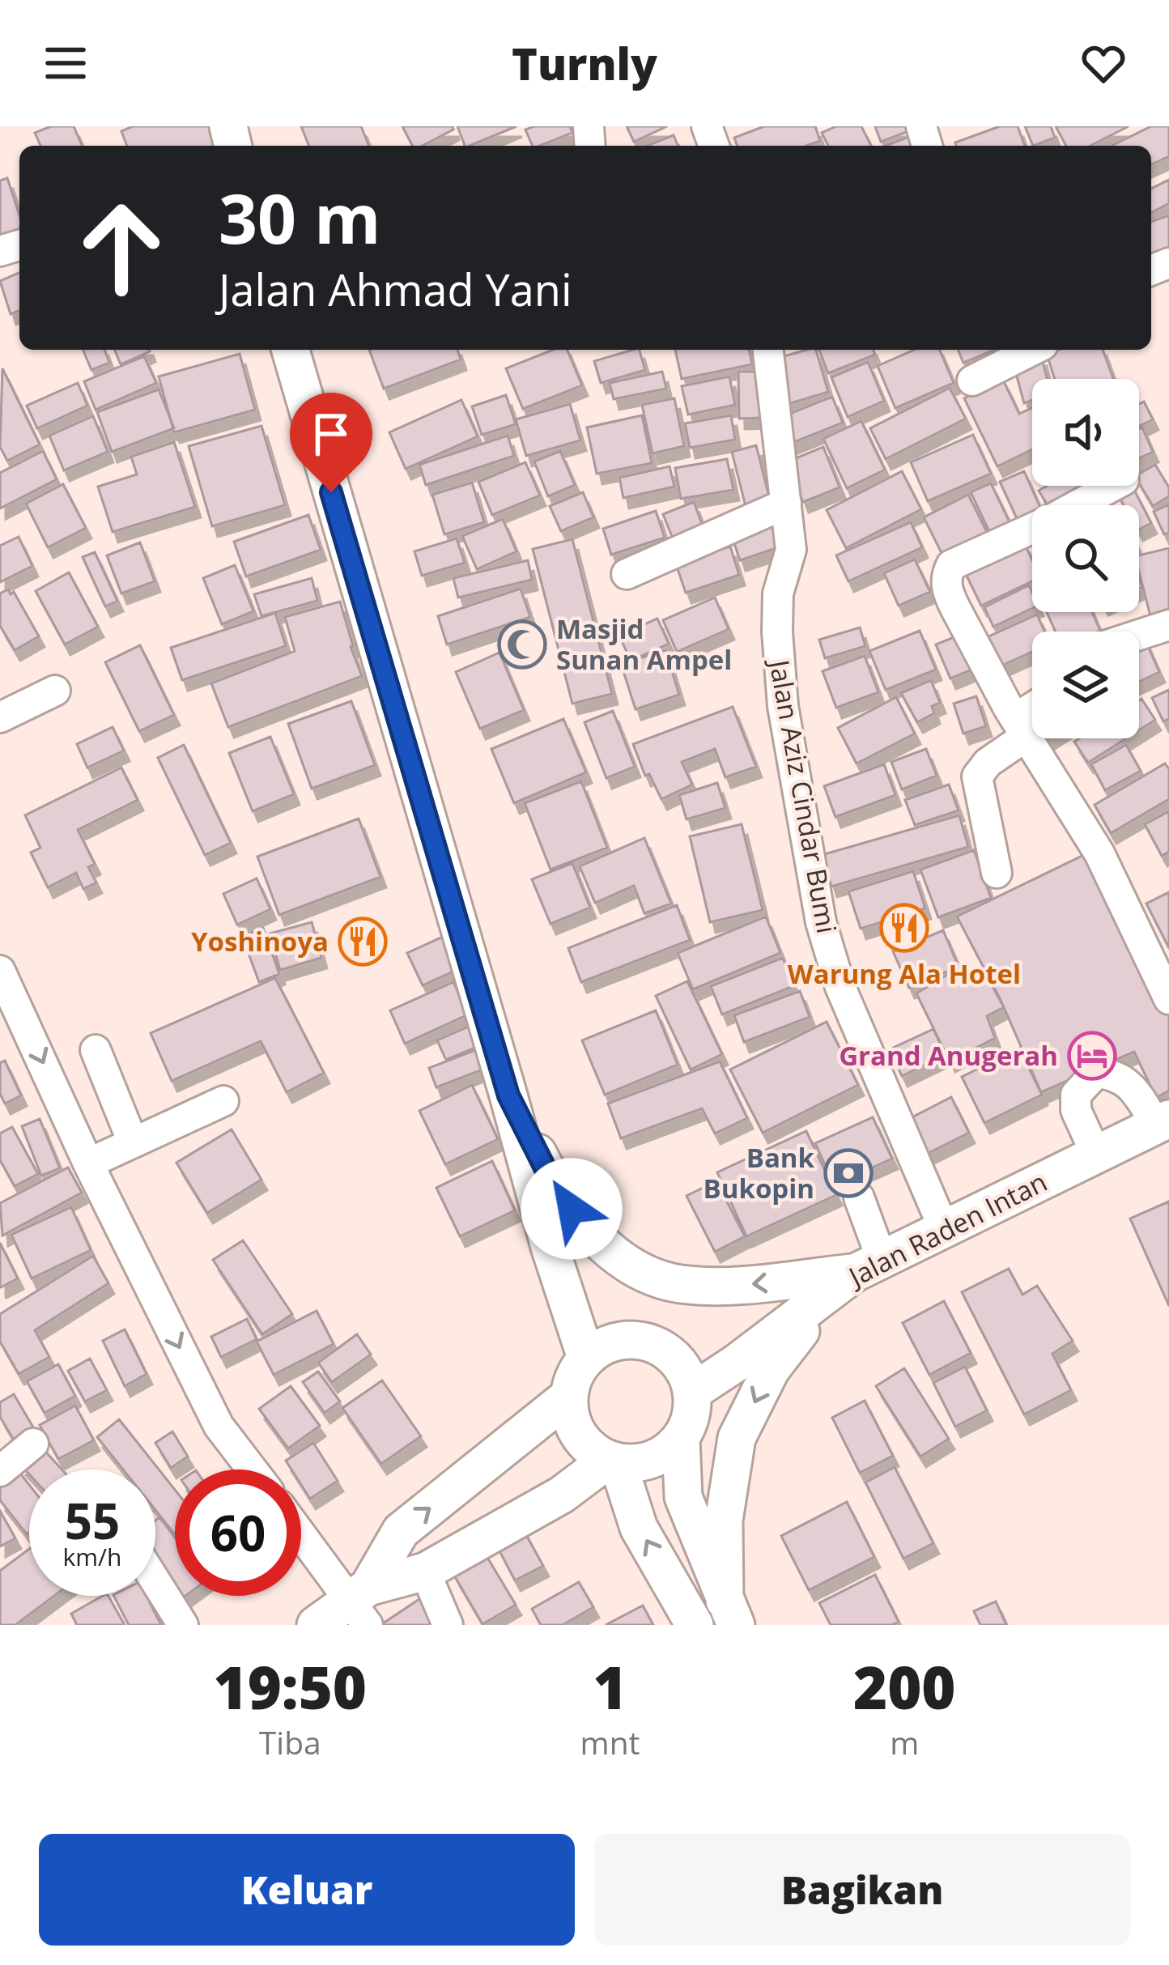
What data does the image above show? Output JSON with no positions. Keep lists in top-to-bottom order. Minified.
{"streets":{"main road":["Jalan Raden Intan"],"street":["Jalan Aziz Cindar Bumi"]},"crossings":[["Jalan Aziz Cindar Bumi","Jalan Raden Intan"]],"places":{"mosque":["Masjid Sunan Ampel"],"restaurant":["Warung Ala Hotel","Yoshinoya"],"hotel":["Grand Anugerah"],"bank":["Bank Bukopin"]},"page":{"header":"Turnly","turn":["30 m","Jalan Ahmad Yani"],"speed":"55 km/h","limit":"60","eta":["19:50","Tiba","1","mnt","200","m"],"buttons":["Keluar","Bagikan"]}}
